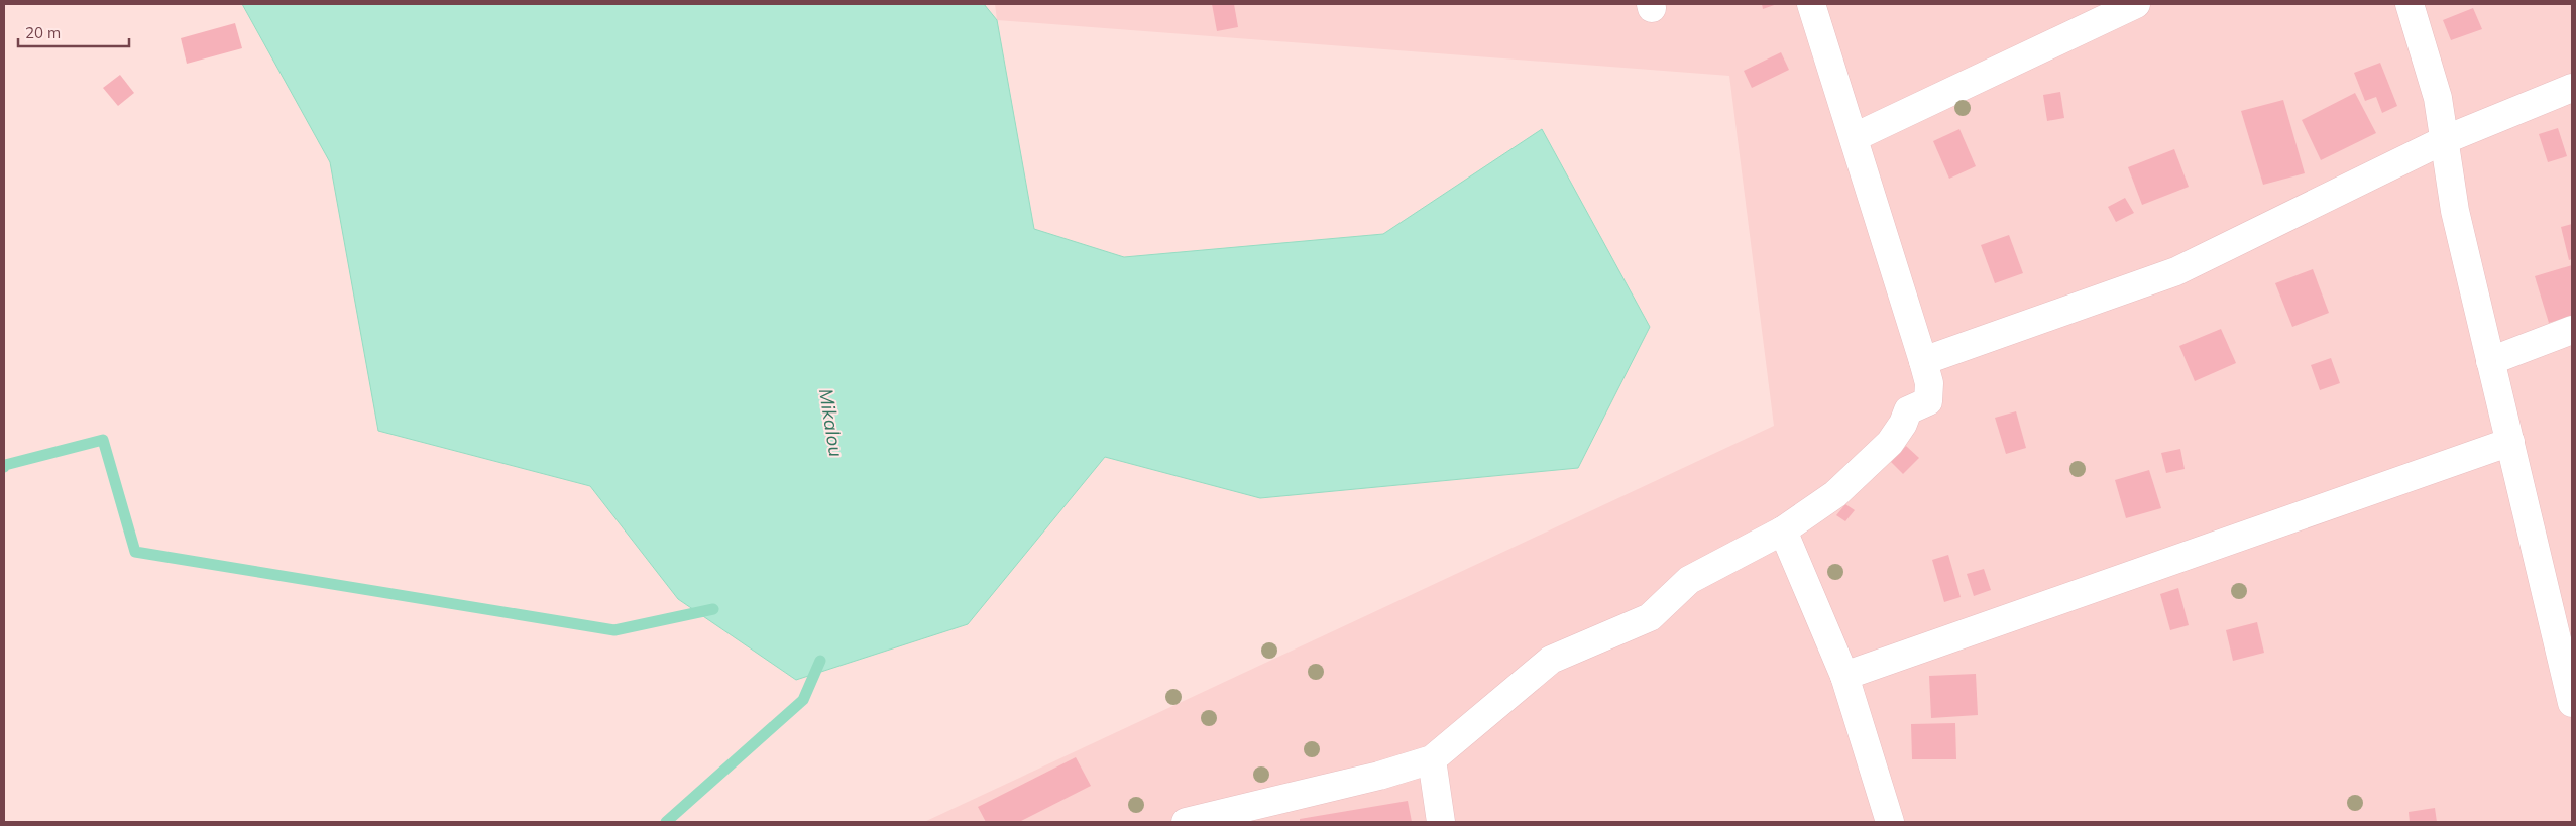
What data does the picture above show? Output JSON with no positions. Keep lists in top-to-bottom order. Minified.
{"water":["Mikalou"],"scale_bar":"20 m"}
